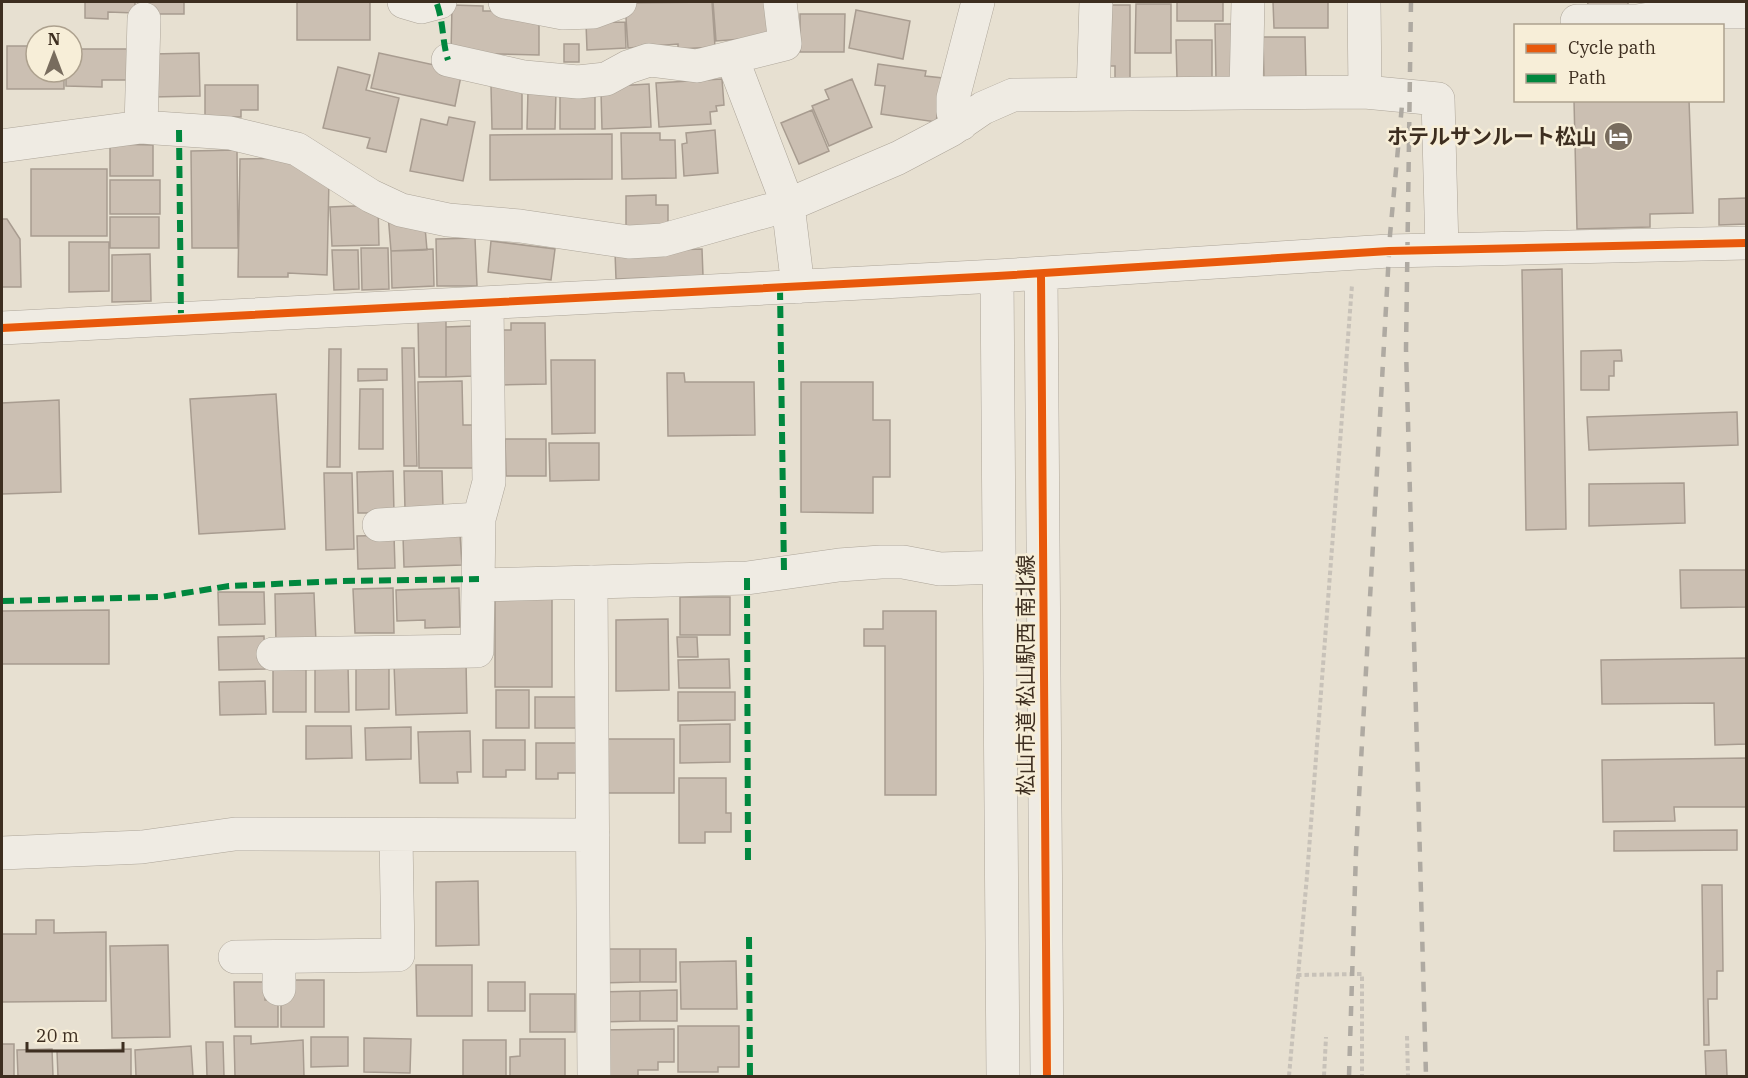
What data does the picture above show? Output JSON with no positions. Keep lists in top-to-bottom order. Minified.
{"streets":{"street":["松山市道 松山駅西 南北線"]},"places":{"hotel":["ホテルサンルート松山"]},"legend":["Cycle path","Path"],"scale_bar":"20 m","north":"top"}
